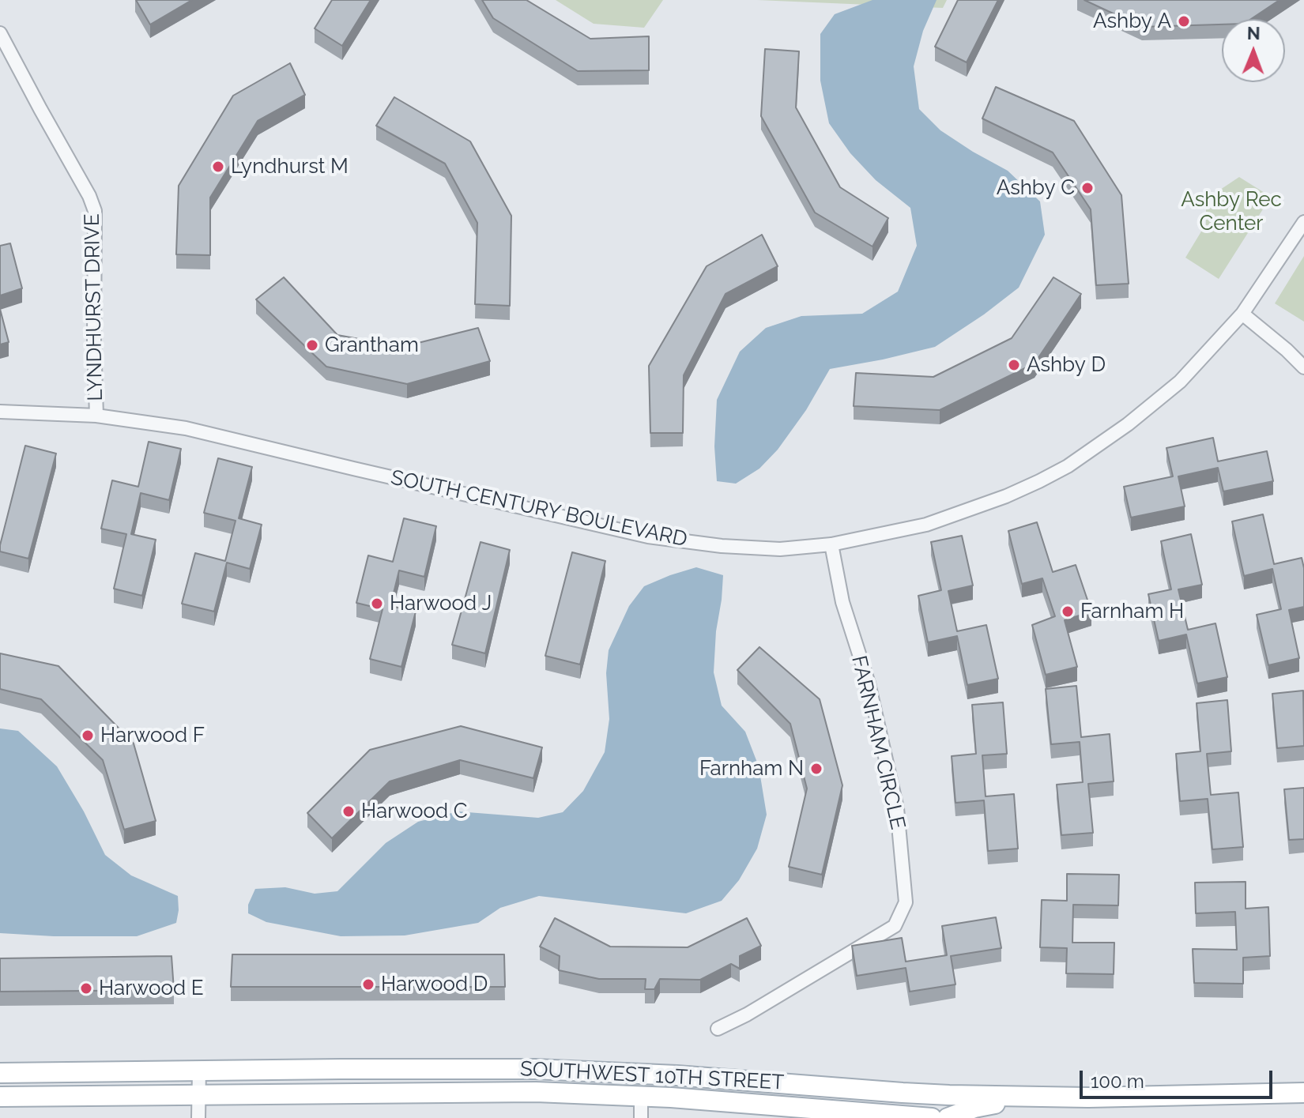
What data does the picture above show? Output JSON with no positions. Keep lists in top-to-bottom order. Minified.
{"streets":{"main road":["SOUTHWEST 10TH STREET"],"street":["LYNDHURST DRIVE","SOUTH CENTURY BOULEVARD","FARNHAM CIRCLE"]},"crossings":[["LYNDHURST DRIVE","SOUTH CENTURY BOULEVARD"],["SOUTH CENTURY BOULEVARD","FARNHAM CIRCLE"]],"parks":["Ashby Rec Center"],"places":["Ashby A","Lyndhurst M","Ashby C","Grantham","Ashby D","Harwood J","Farnham H","Harwood F","Farnham N","Harwood C","Harwood D","Harwood E"],"scale_bar":"100 m","north":"top"}
